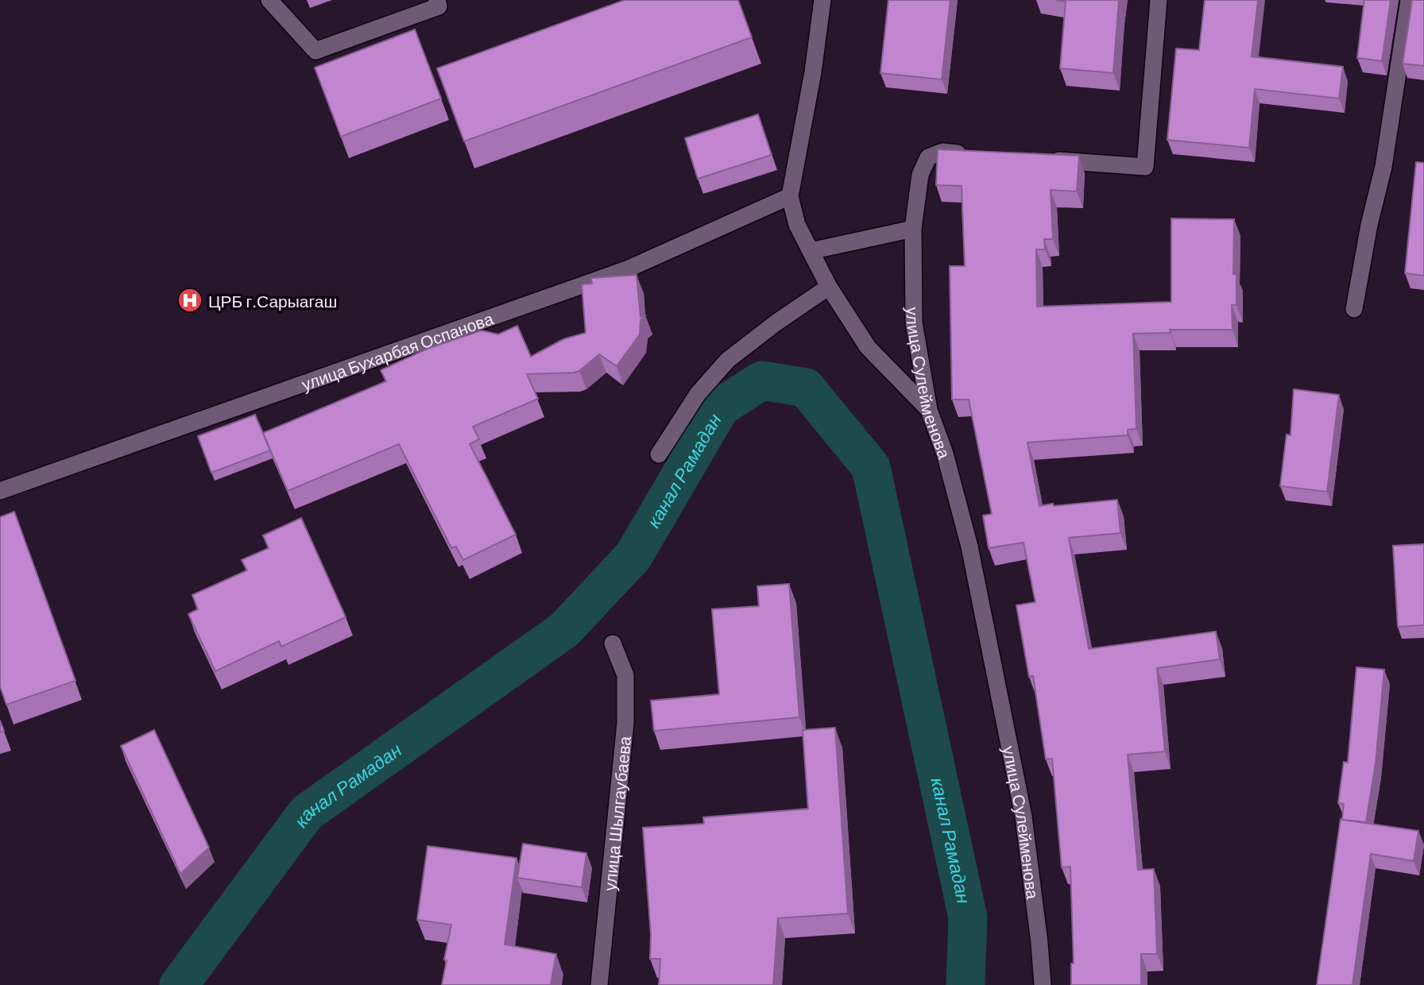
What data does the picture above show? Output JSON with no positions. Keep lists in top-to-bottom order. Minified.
{"streets":{"street":["улица Бухарбая Оспанова","улица Сулейменова","улица Шылгаубаева"]},"water":["канал Рамадан"],"places":{"hospital":["ЦРБ г.Сарыагаш"]}}
